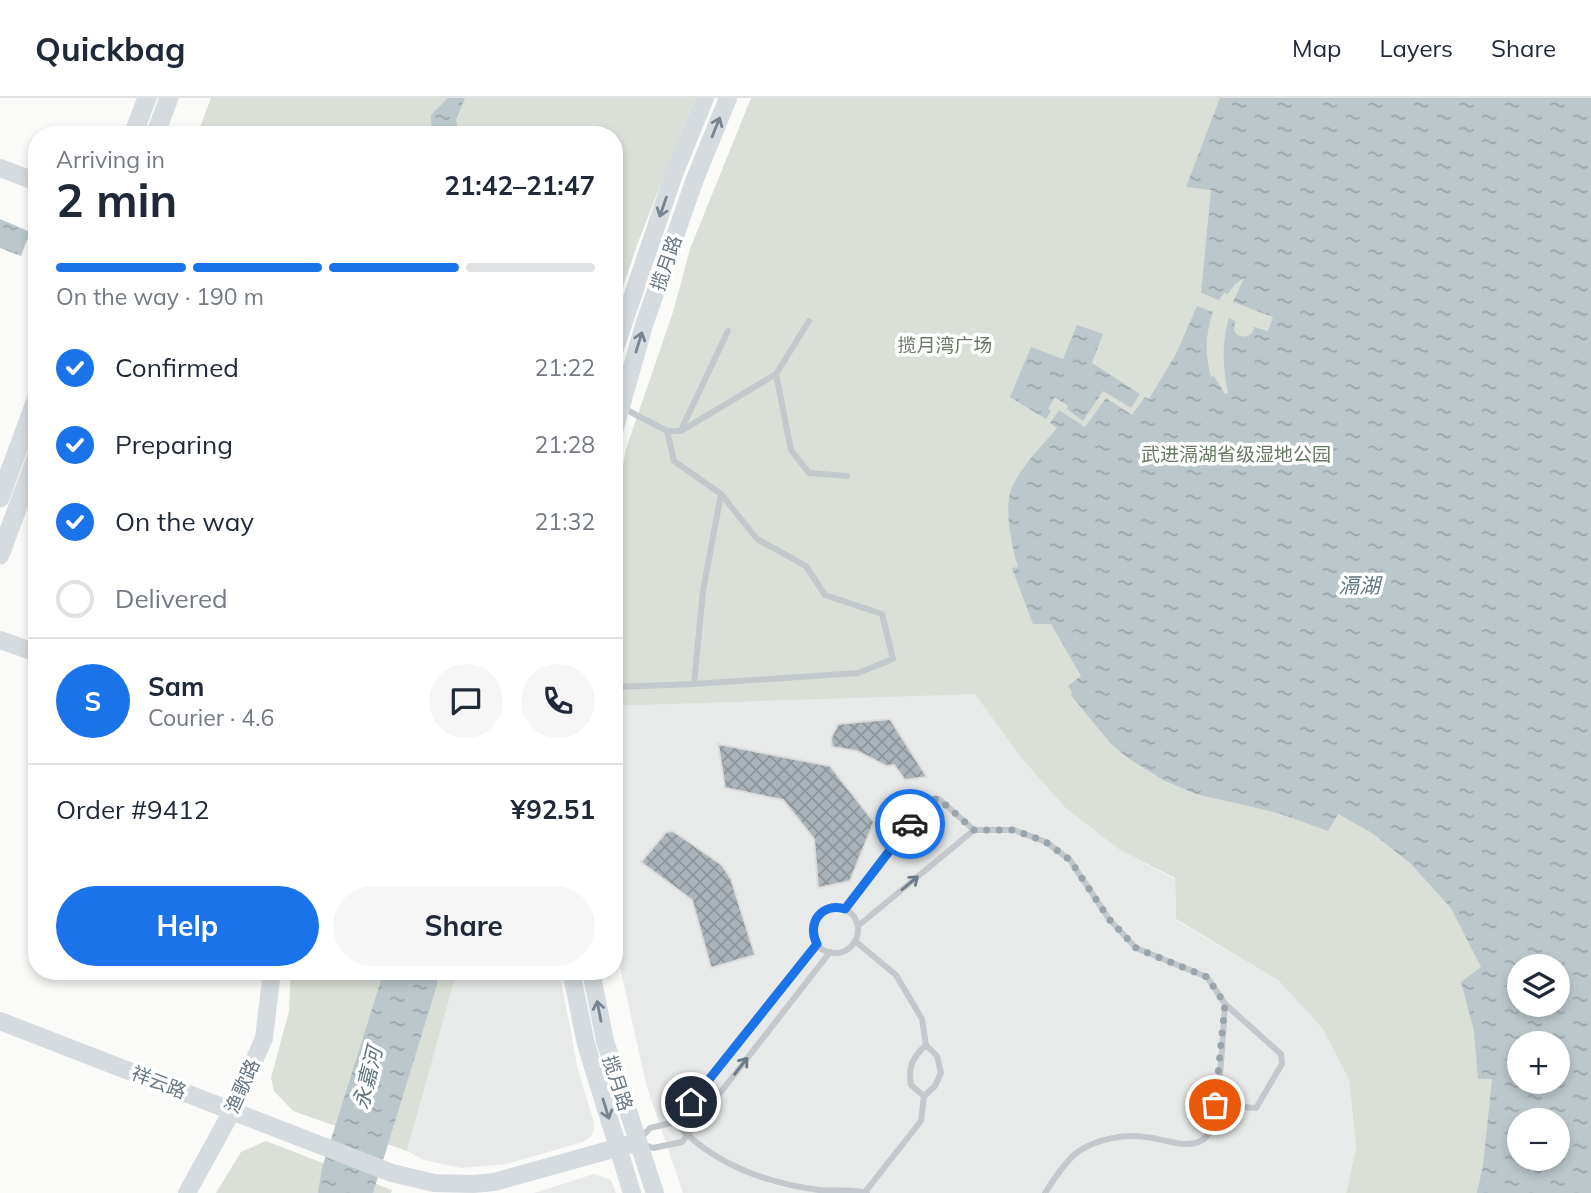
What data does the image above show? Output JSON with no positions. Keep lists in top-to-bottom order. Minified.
{"streets":{"street":["揽月路","祥云路","渔歌路"]},"crossings":[["揽月路","祥云路"],["祥云路","渔歌路"]],"water":["滆湖","永嘉河"],"parks":["揽月湾广场","武进滆湖省级湿地公园"],"page":{"header":"Quickbag","nav":["Map","Layers","Share"],"heading":["2 min","Arriving in","21:42–21:47"],"panel":["Sam","Courier · 4.6","Order #9412","¥92.51"],"bar":"On the way · 190 m","list":[["Confirmed","21:22"],["Preparing","21:28"],["On the way","21:32"],"Delivered"],"round":"S","buttons":["Help","Share"],"map_buttons":["+","−"]}}
